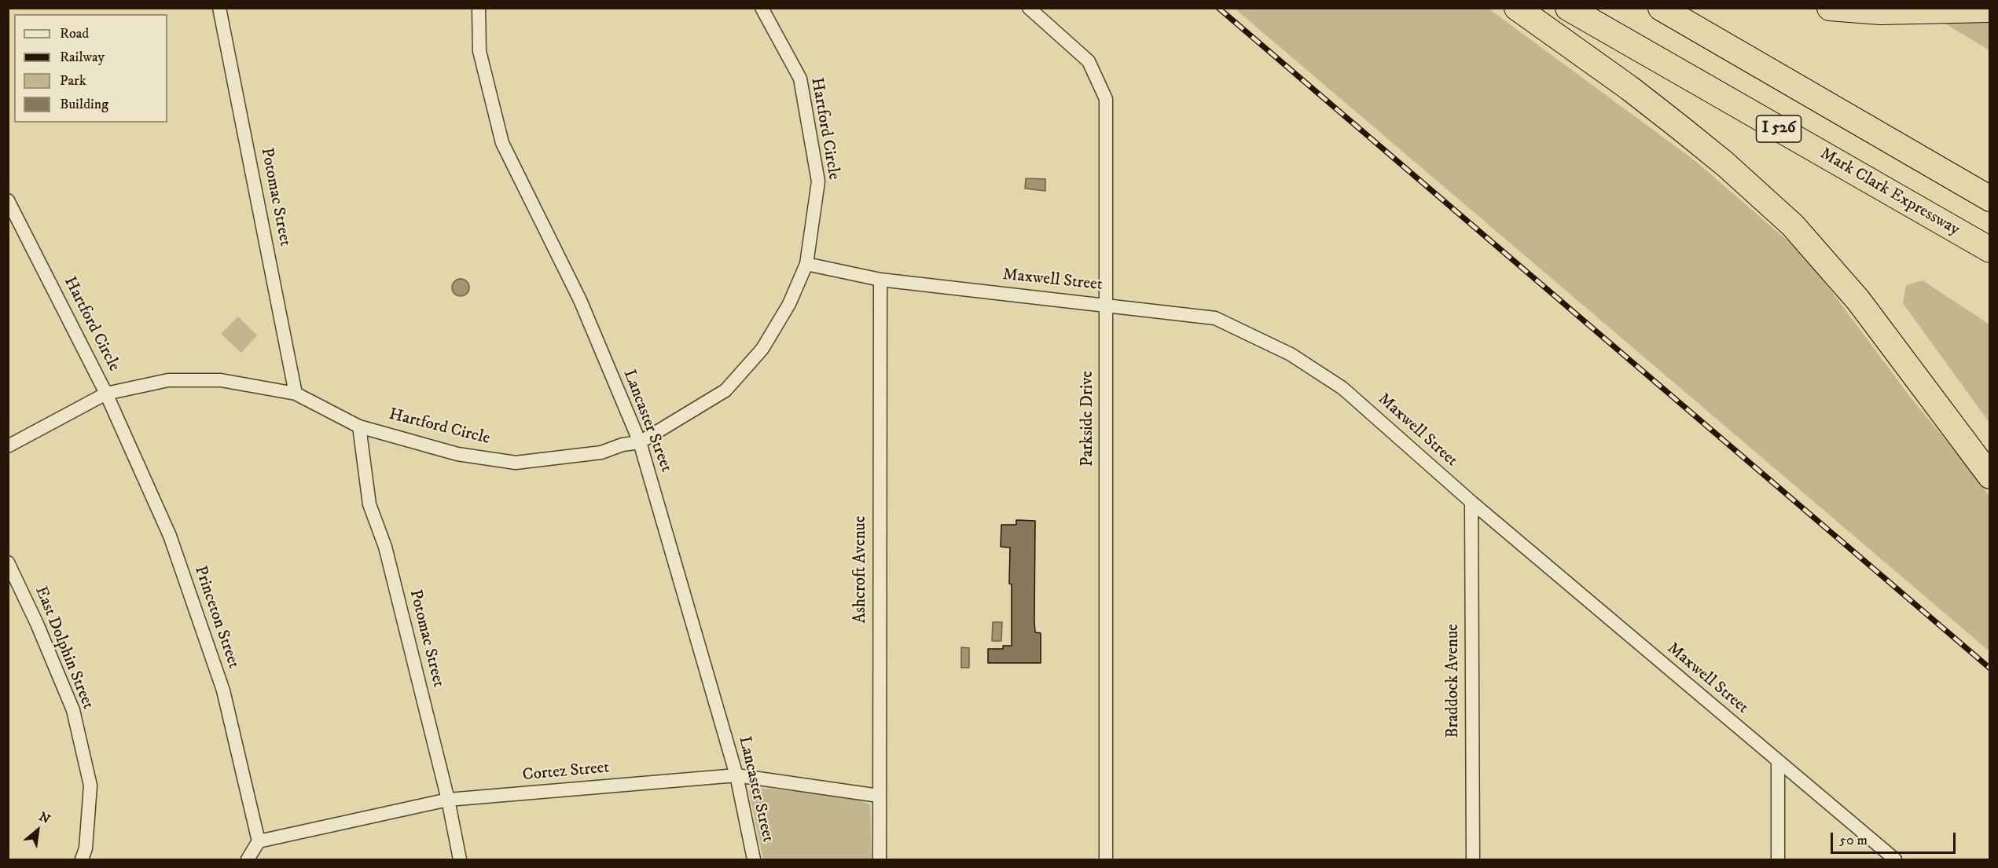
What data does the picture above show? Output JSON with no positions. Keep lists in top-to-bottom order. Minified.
{"streets":{"highway":["I 526","Mark Clark Expressway"],"street":["Hartford Circle","Potomac Street","Maxwell Street","Parkside Drive","Lancaster Street","Ashcroft Avenue","Princeton Street","East Dolphin Street","Braddock Avenue","Cortez Street"]},"crossings":[["Hartford Circle","Potomac Street"],["Hartford Circle","Maxwell Street"],["Hartford Circle","Lancaster Street"],["Hartford Circle","Princeton Street"],["Potomac Street","Cortez Street"],["Maxwell Street","Parkside Drive"],["Maxwell Street","Ashcroft Avenue"],["Maxwell Street","Braddock Avenue"],["Lancaster Street","Cortez Street"],["Ashcroft Avenue","Cortez Street"],["Princeton Street","Cortez Street"]],"legend":["Road","Railway","Park","Building"],"scale_bar":"50 m","north":"top right"}
